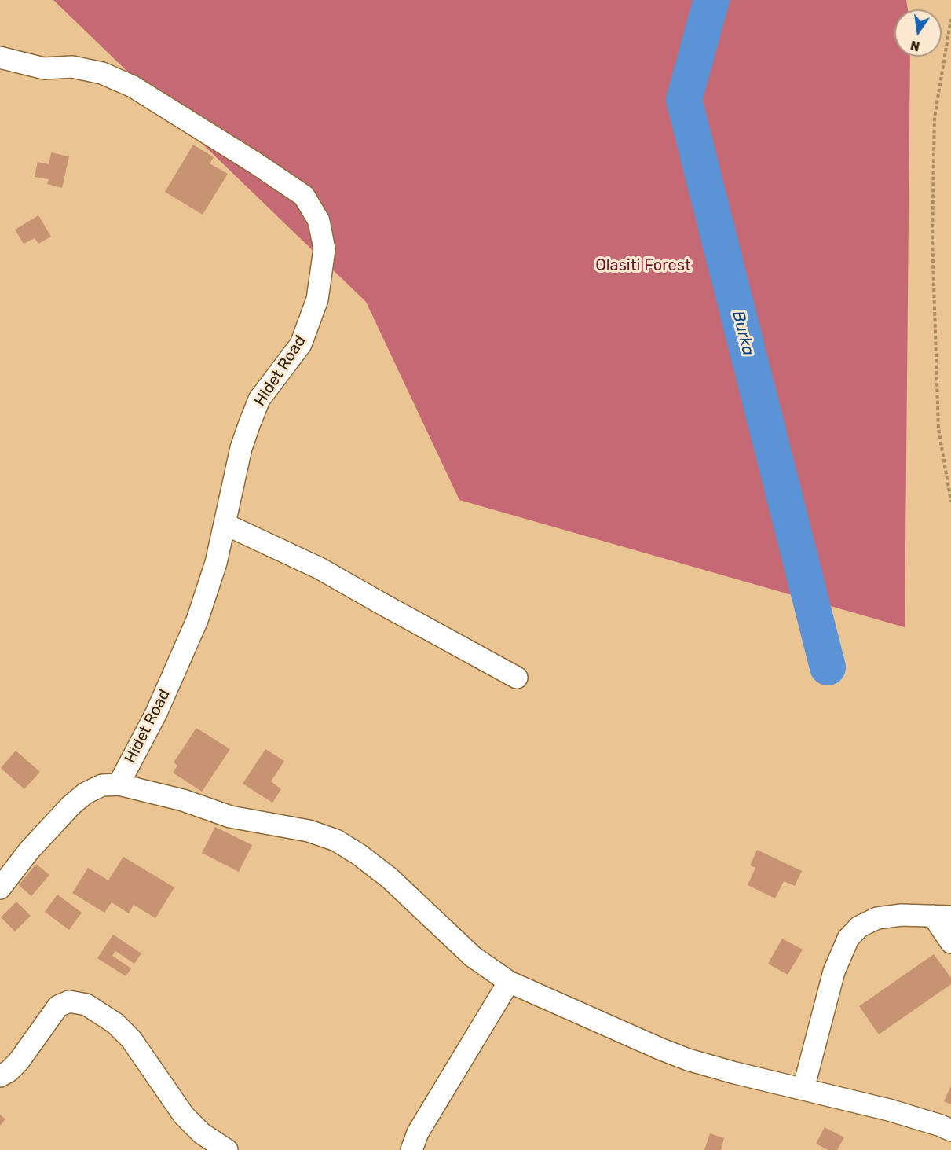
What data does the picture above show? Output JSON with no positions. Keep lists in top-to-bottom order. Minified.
{"streets":{"street":["Hidet Road"]},"water":["Burka"],"parks":["Olasiti Forest"],"north":"bottom"}
